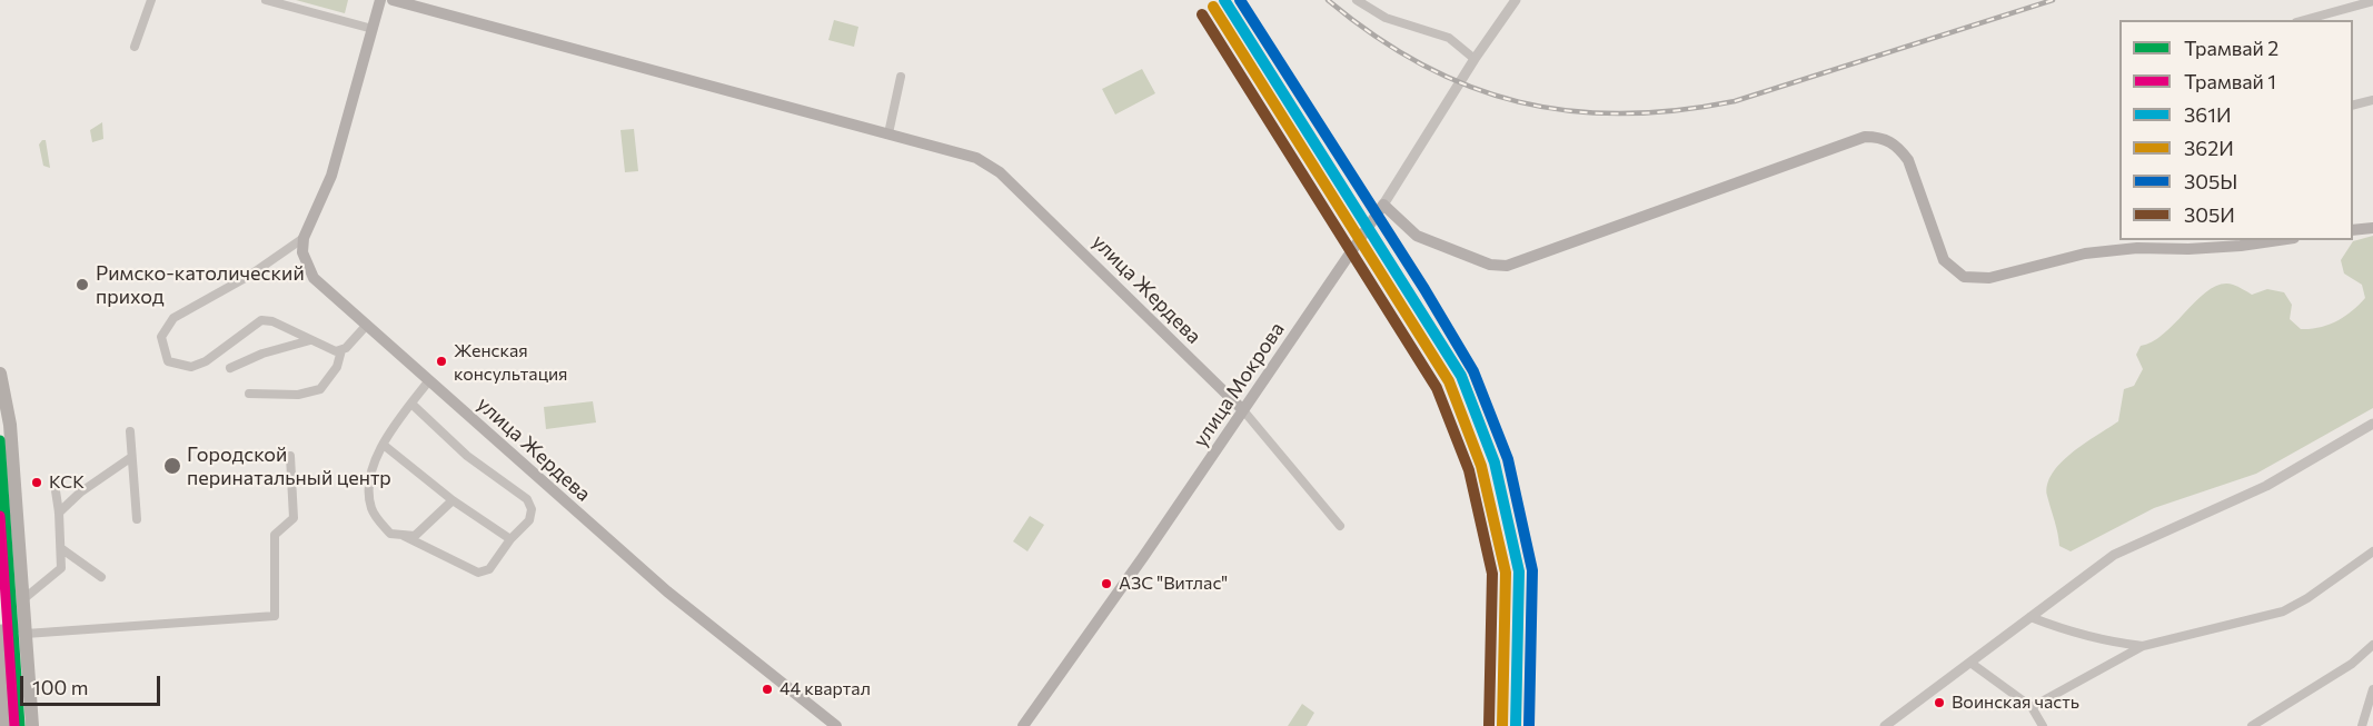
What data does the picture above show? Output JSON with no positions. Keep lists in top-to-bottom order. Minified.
{"streets":{"main road":["улица Жердева","улица Мокрова"]},"crossings":[["улица Жердева","улица Мокрова"]],"places":["Римско-католический приход","Женская консультация","Городской перинатальный центр","КСК","АЗС \"Витлас\"","44 квартал","Воинская часть"],"lines":["transit line 361И","transit line 305Ы","transit line 362И","transit line 305И","tram line 2","tram line 1"],"legend":["Трамвай 2","Трамвай 1","361И","362И","305Ы","305И"],"scale_bar":"100 m"}
